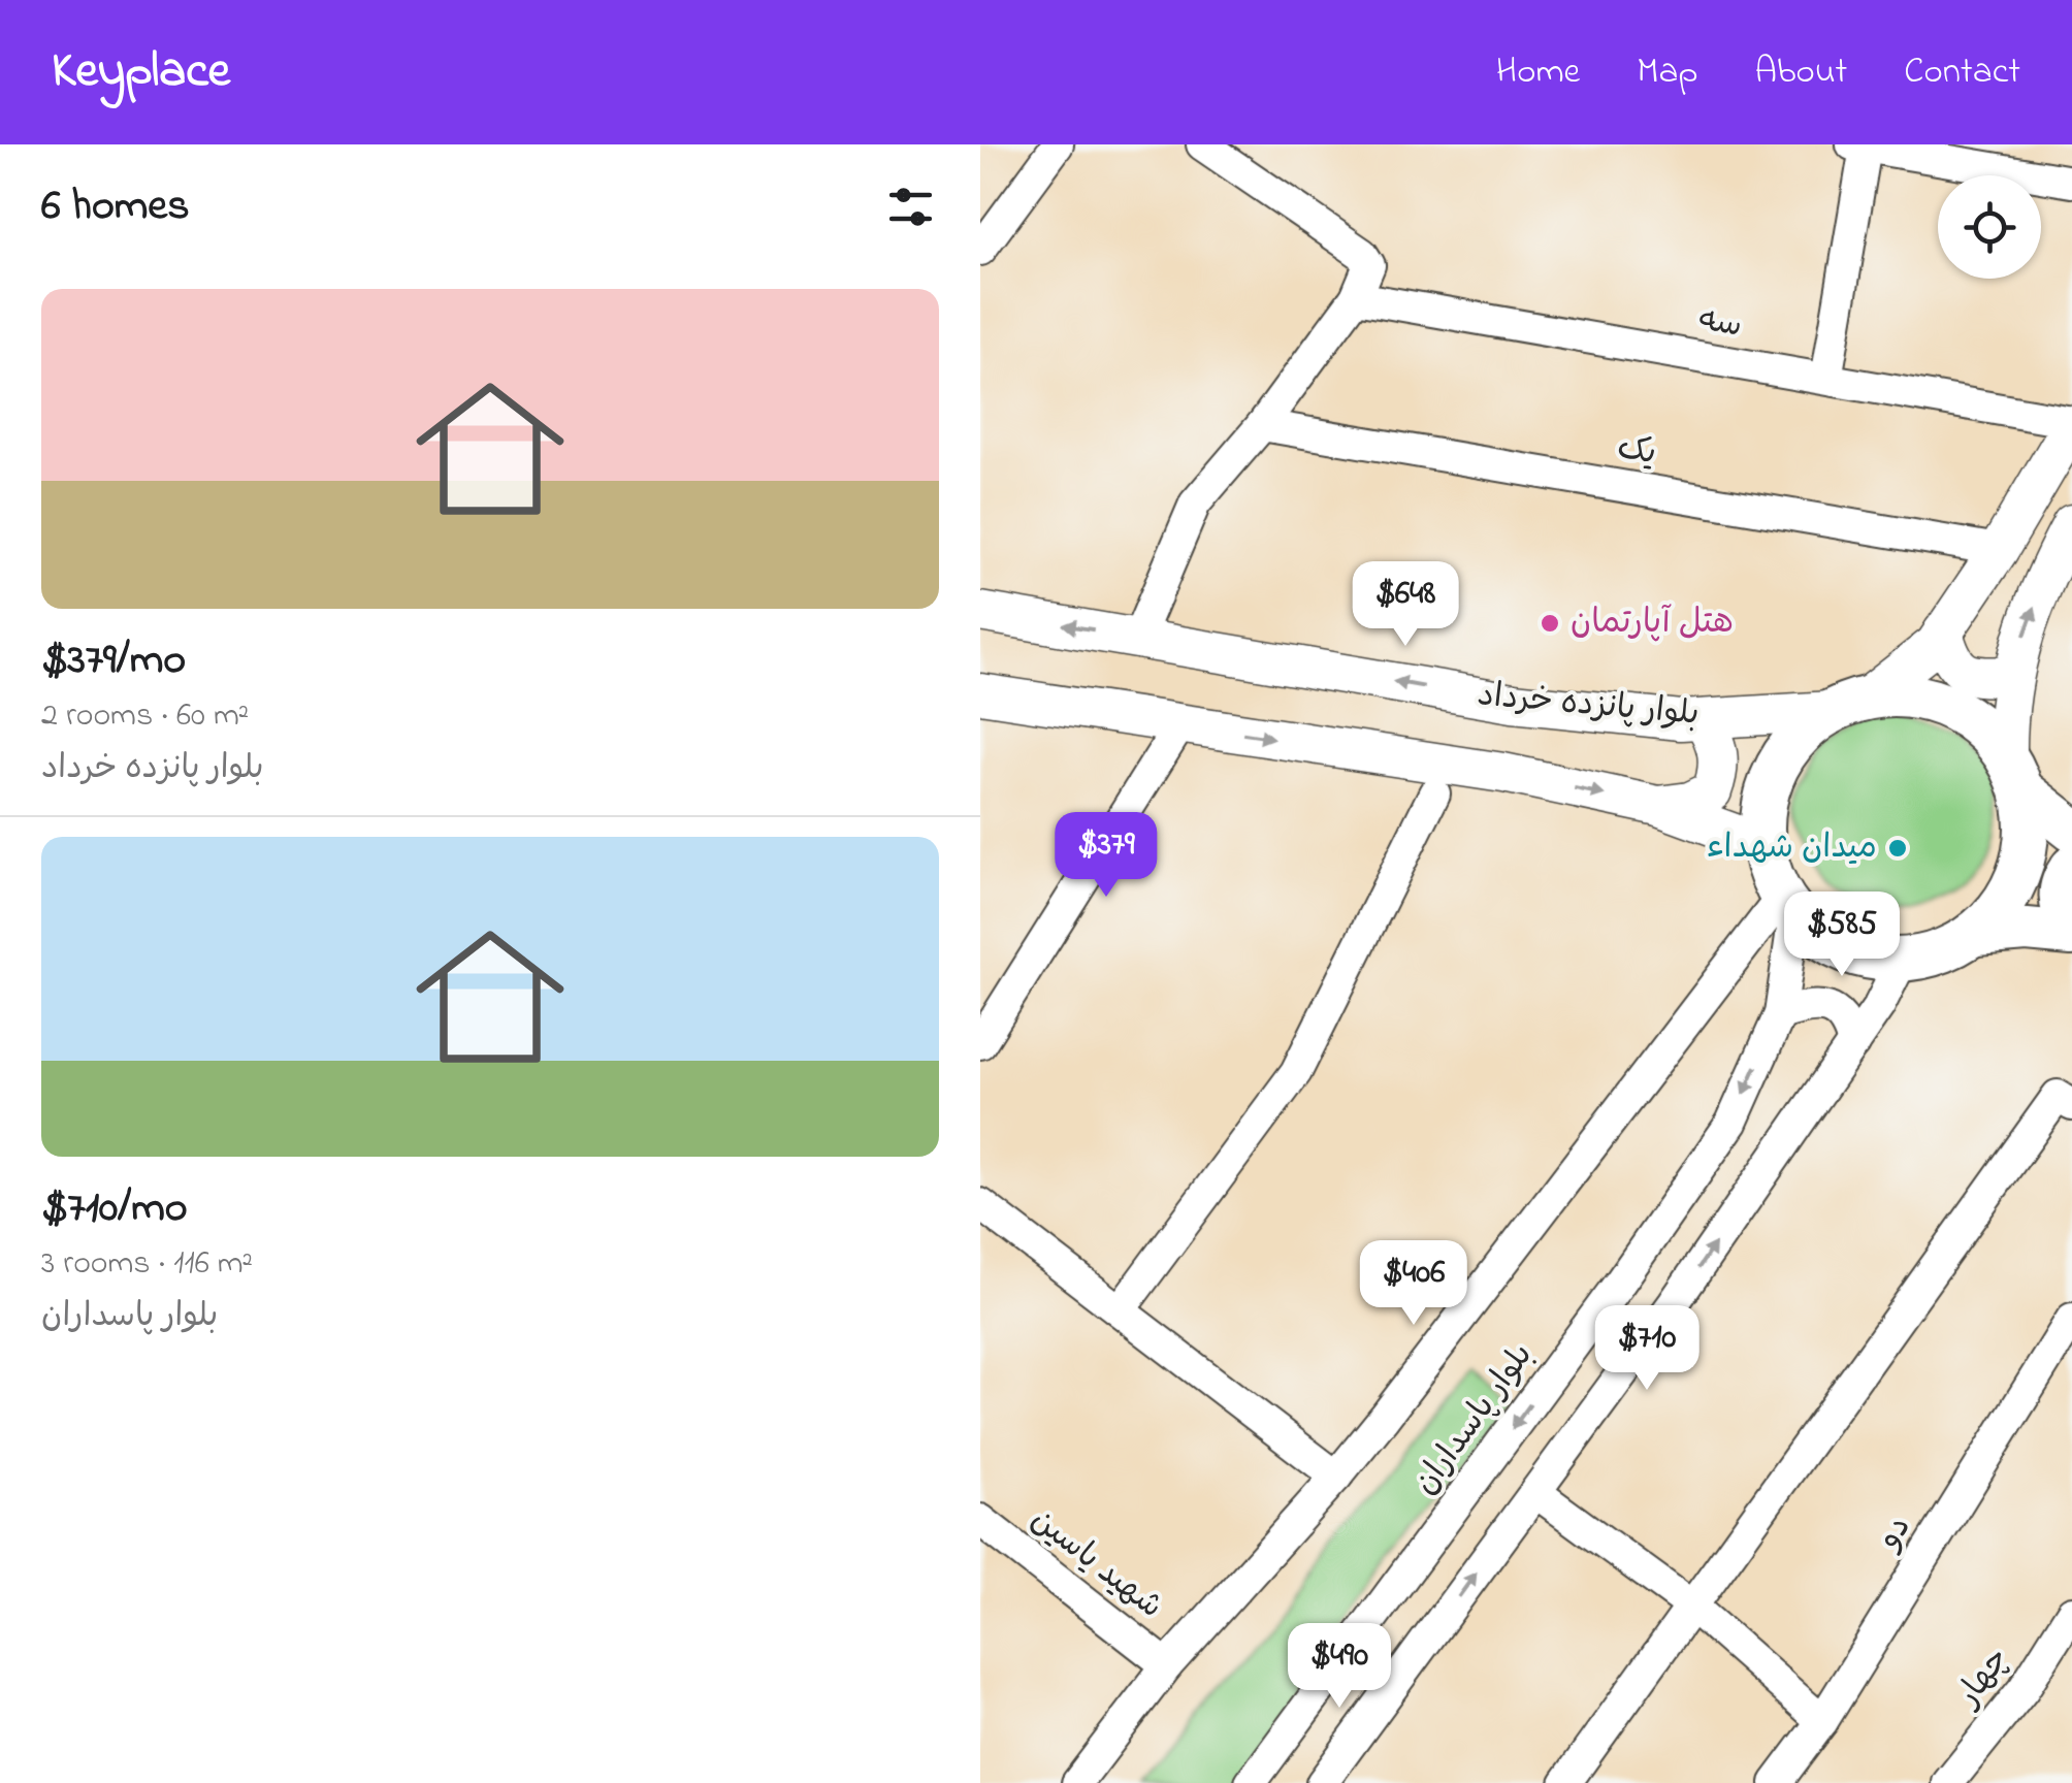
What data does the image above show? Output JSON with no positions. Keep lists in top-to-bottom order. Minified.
{"streets":{"main road":["بلوار پانزده خرداد"],"street":["سه","یک","بلوار پاسداران","دو","شهید یاسین","چهار"]},"crossings":[["بلوار پانزده خرداد","بلوار پاسداران"]],"places":["هتل آپارتمان","میدان شهداء"],"page":{"header":"Keyplace","nav":["Home","Map","About","Contact"],"heading":"6 homes","list":[{"name":"$379/mo","note":"2 rooms · 60 m² · بلوار پانزده خرداد"},{"name":"$710/mo","note":"3 rooms · 116 m² · بلوار پاسداران"}],"price":["$648","$379","$585","$406","$710","$490"]}}
